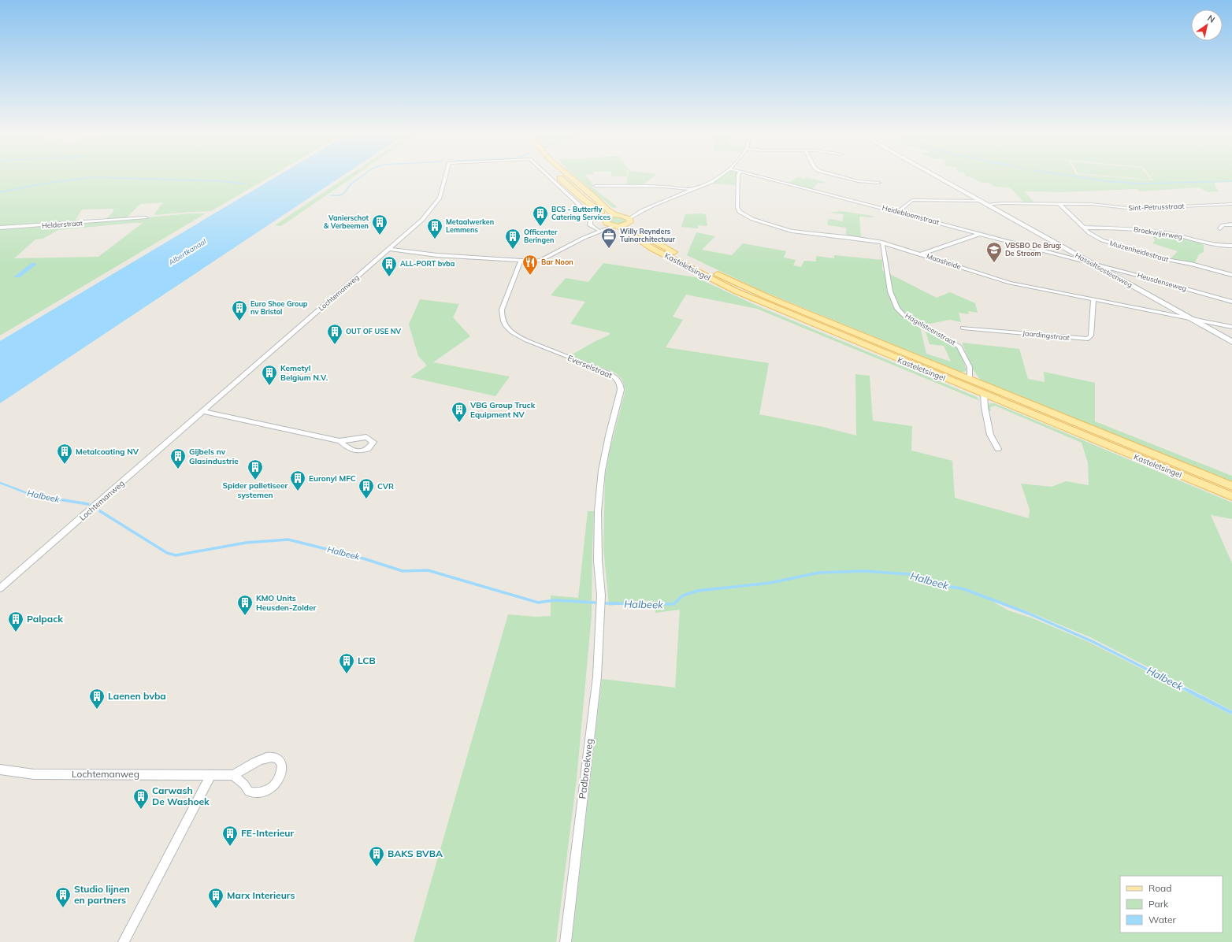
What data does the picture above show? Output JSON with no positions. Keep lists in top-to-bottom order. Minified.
{"streets":{"main road":["Kasteletsingel"],"street":["Sint-Petrusstraat","Heidebloemstraat","Helderstraat","Broekwijerweg","Muizenheidestraat","Maasheide","Hasseltsesteenweg","Heusdenseweg","Lochtemanweg","Hagelsteenstraat","Jaardingstraat","Everselstraat","Padbroekweg"]},"crossings":[["Sint-Petrusstraat","Muizenheidestraat"],["Sint-Petrusstraat","Hasseltsesteenweg"],["Heidebloemstraat","Hasseltsesteenweg"],["Heidebloemstraat","Heusdenseweg"],["Broekwijerweg","Muizenheidestraat"],["Maasheide","Hasseltsesteenweg"],["Maasheide","Hagelsteenstraat"],["Maasheide","Jaardingstraat"],["Kasteletsingel","Hagelsteenstraat"],["Hasseltsesteenweg","Heusdenseweg"],["Everselstraat","Padbroekweg"]],"water":["Albertkanaal","Halbeek"],"places":{"building":["BCS - Butterfly Catering Services","Vanierschot & Verbeemen","Metaalwerken Lemmens","Officenter Beringen","ALL-PORT bvba","Euro Shoe Group nv Bristol","OUT OF USE NV","Kemetyl Belgium N.V.","VBG Group Truck Equipment NV","Metalcoating NV","Gijbels nv Glasindustrie","Spider palletiseer systemen","Euronyl MFC","CVR","KMO Units Heusden-Zolder","Palpack","LCB","Laenen bvba","Carwash De Washoek","FE-Interieur","BAKS BVBA","Studio lijnen en partners","Marx Interieurs"],"office":["Willy Reynders Tuinarchitectuur"],"school or university":["VBSBO De Brug: De Stroom"],"restaurant":["Bar Noon"]},"legend":["Road","Park","Water"],"north":"top right"}
